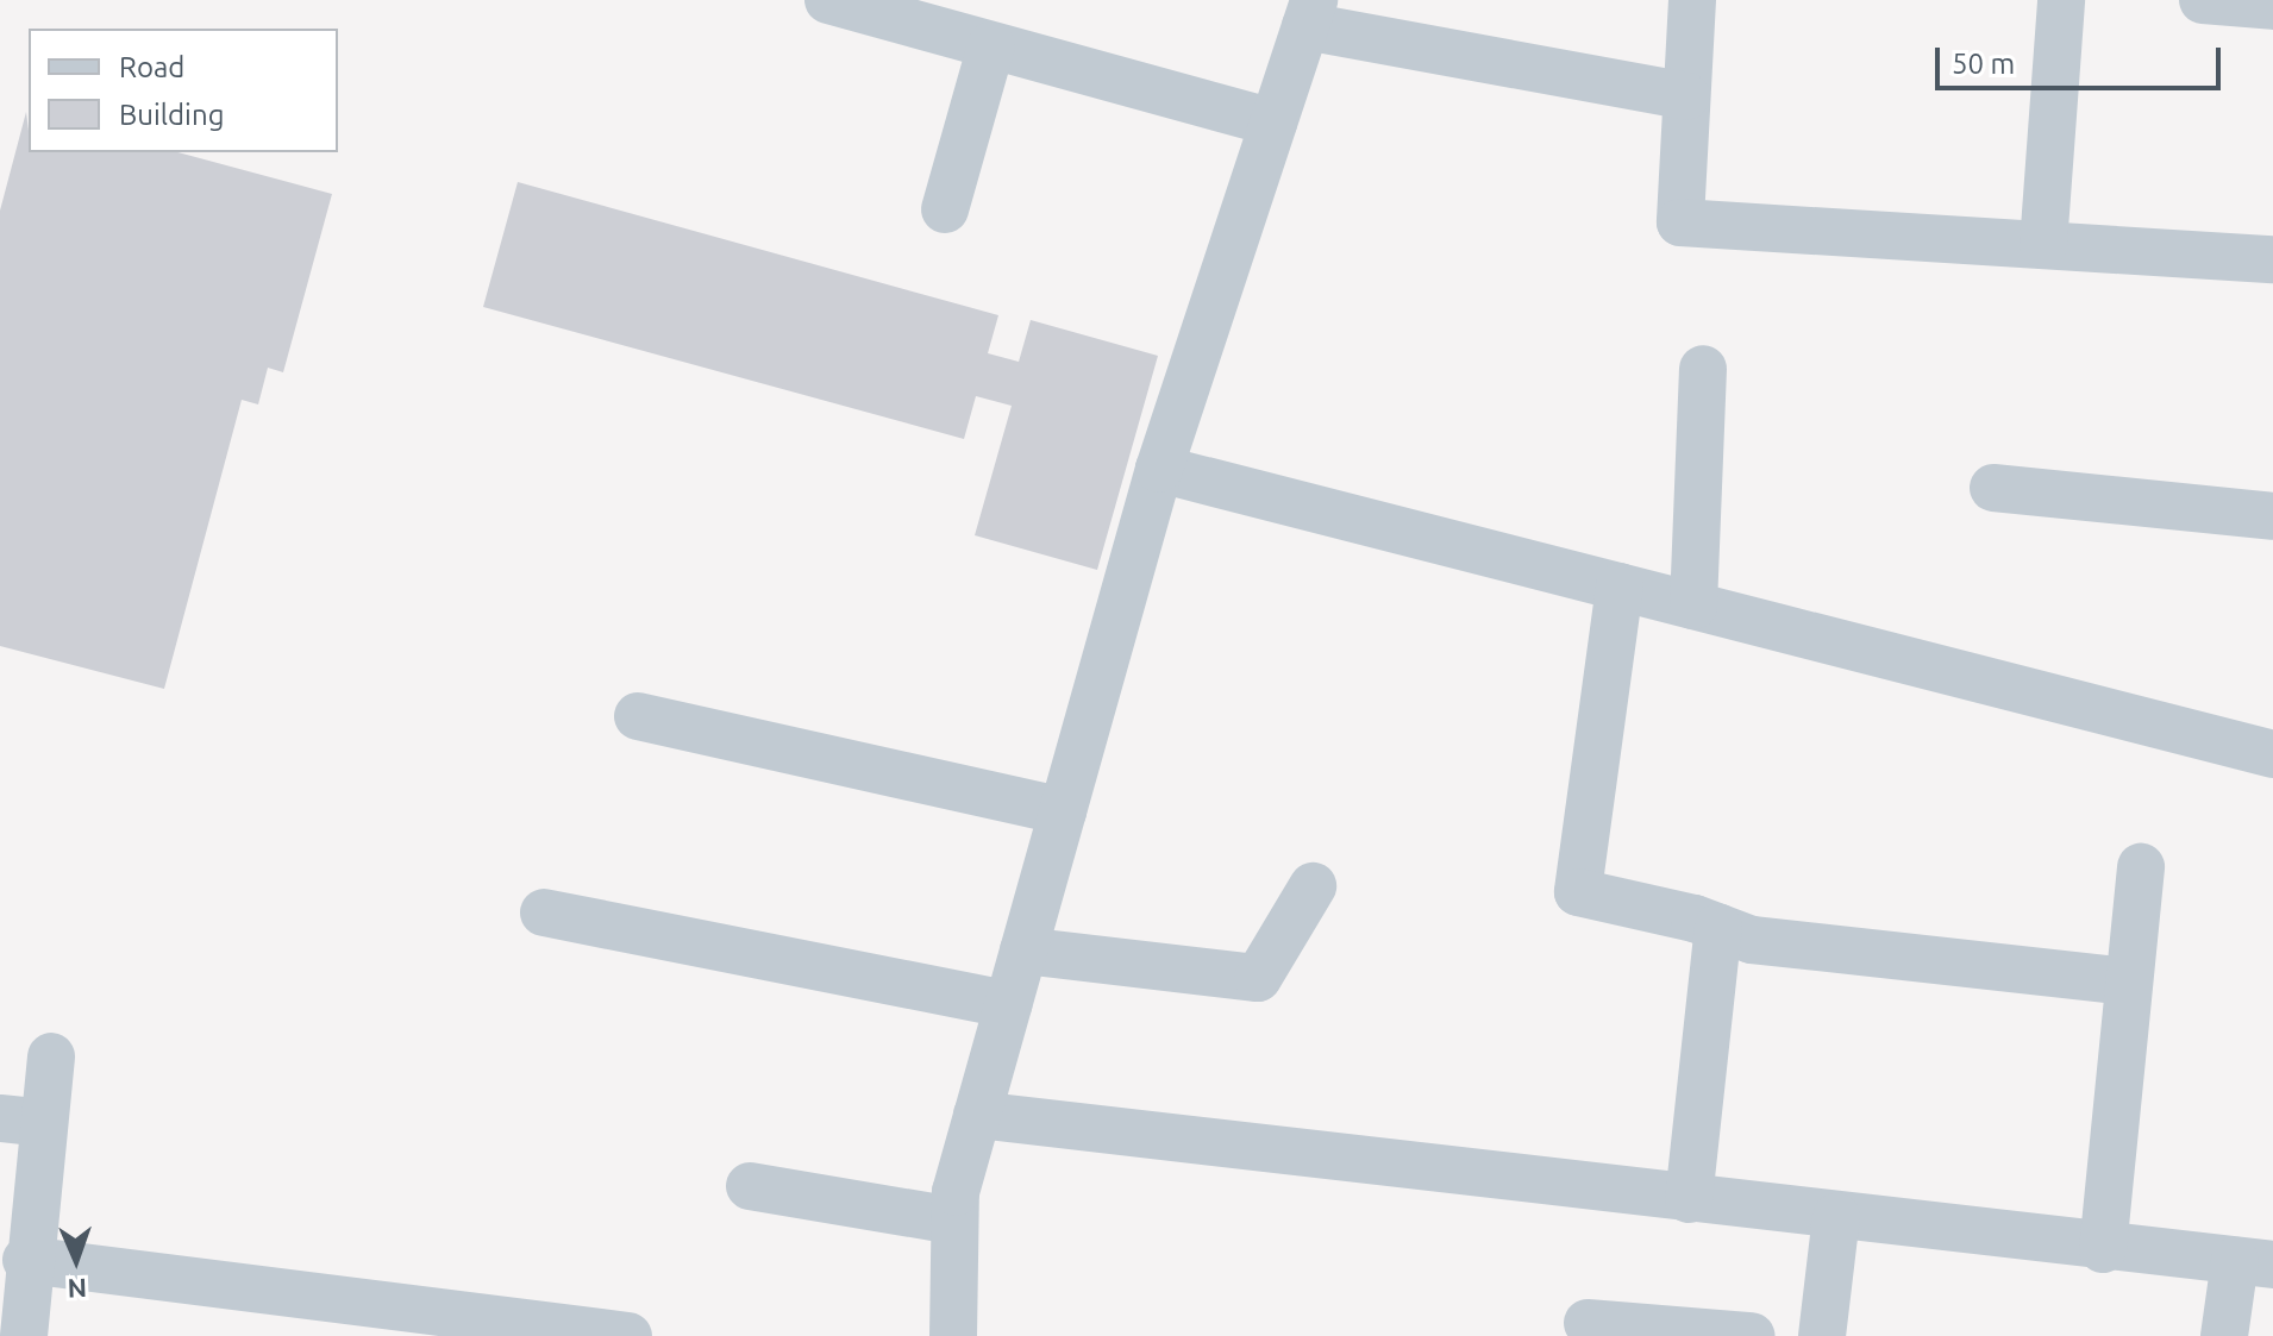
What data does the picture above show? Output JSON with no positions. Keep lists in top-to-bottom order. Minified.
{"legend":["Road","Building"],"scale_bar":"50 m","north":"bottom"}
